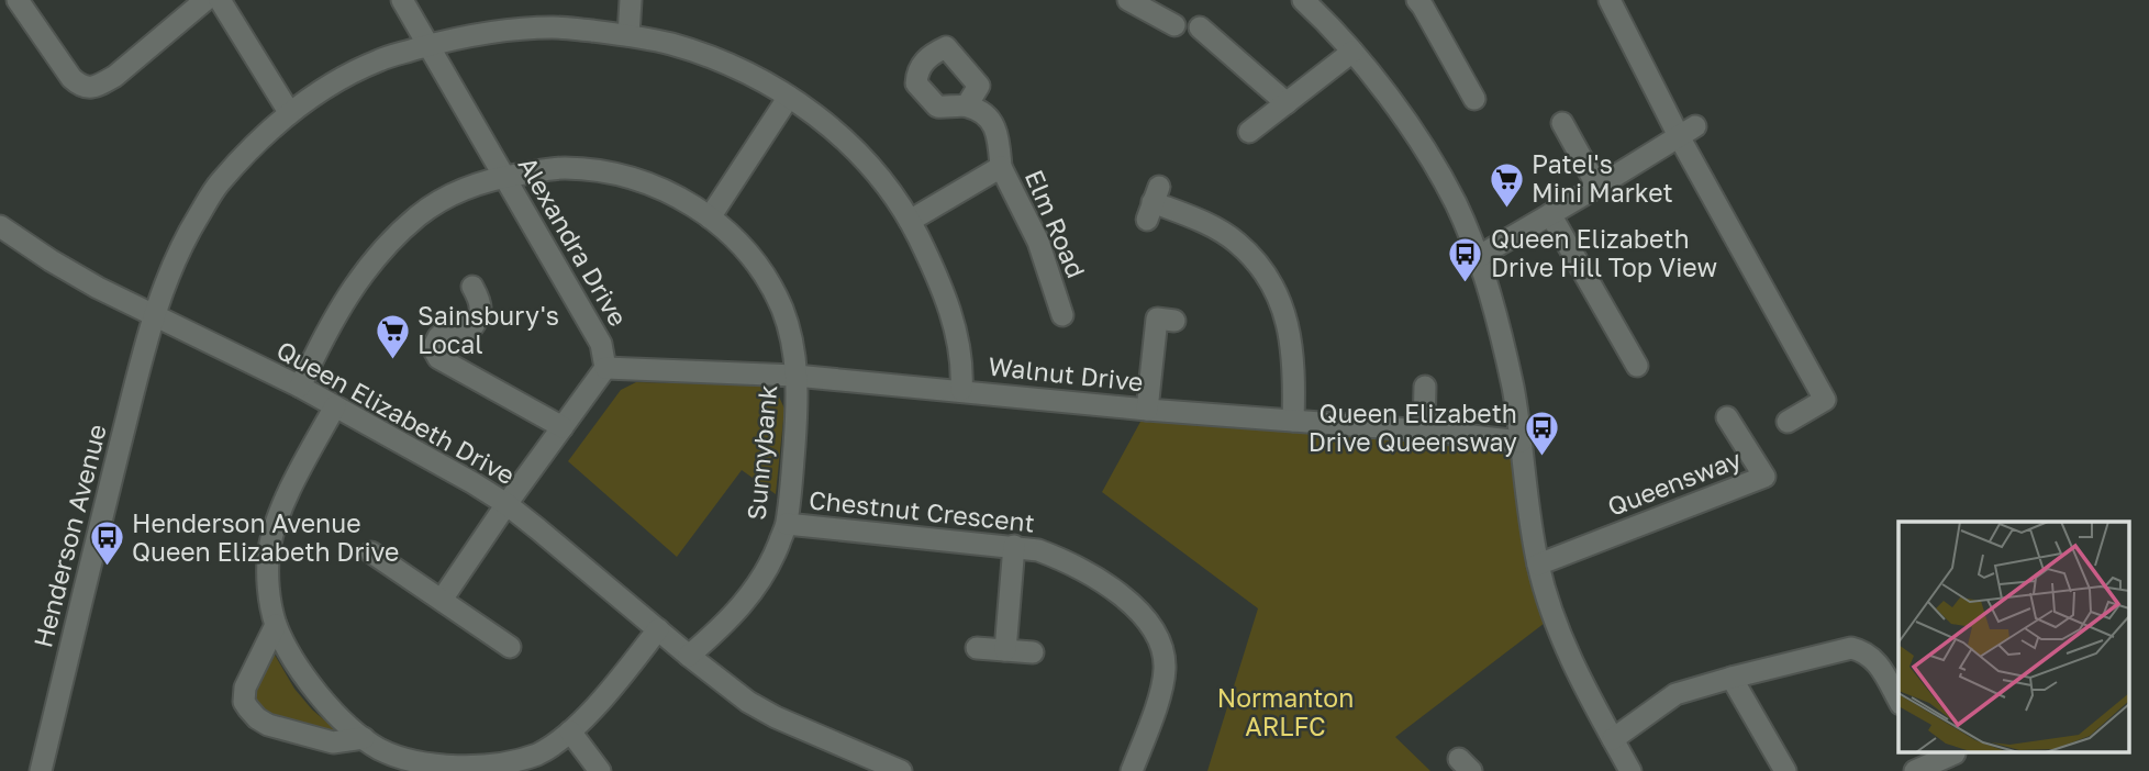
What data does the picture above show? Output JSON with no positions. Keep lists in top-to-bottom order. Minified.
{"streets":{"street":["Elm Road","Alexandra Drive","Walnut Drive","Queen Elizabeth Drive","Sunnybank","Queensway","Chestnut Crescent","Henderson Avenue"]},"crossings":[["Elm Road","Henderson Avenue"],["Alexandra Drive","Walnut Drive"],["Alexandra Drive","Queen Elizabeth Drive"],["Alexandra Drive","Sunnybank"],["Alexandra Drive","Henderson Avenue"],["Walnut Drive","Sunnybank"],["Walnut Drive","Henderson Avenue"],["Queen Elizabeth Drive","Sunnybank"],["Queen Elizabeth Drive","Henderson Avenue"],["Sunnybank","Chestnut Crescent"]],"parks":["Normanton ARLFC"],"places":{"supermarket":["Patel's Mini Market","Sainsbury's Local"],"bus stop":["Queen Elizabeth Drive Hill Top View","Queen Elizabeth Drive Queensway","Henderson Avenue Queen Elizabeth Drive"]}}
